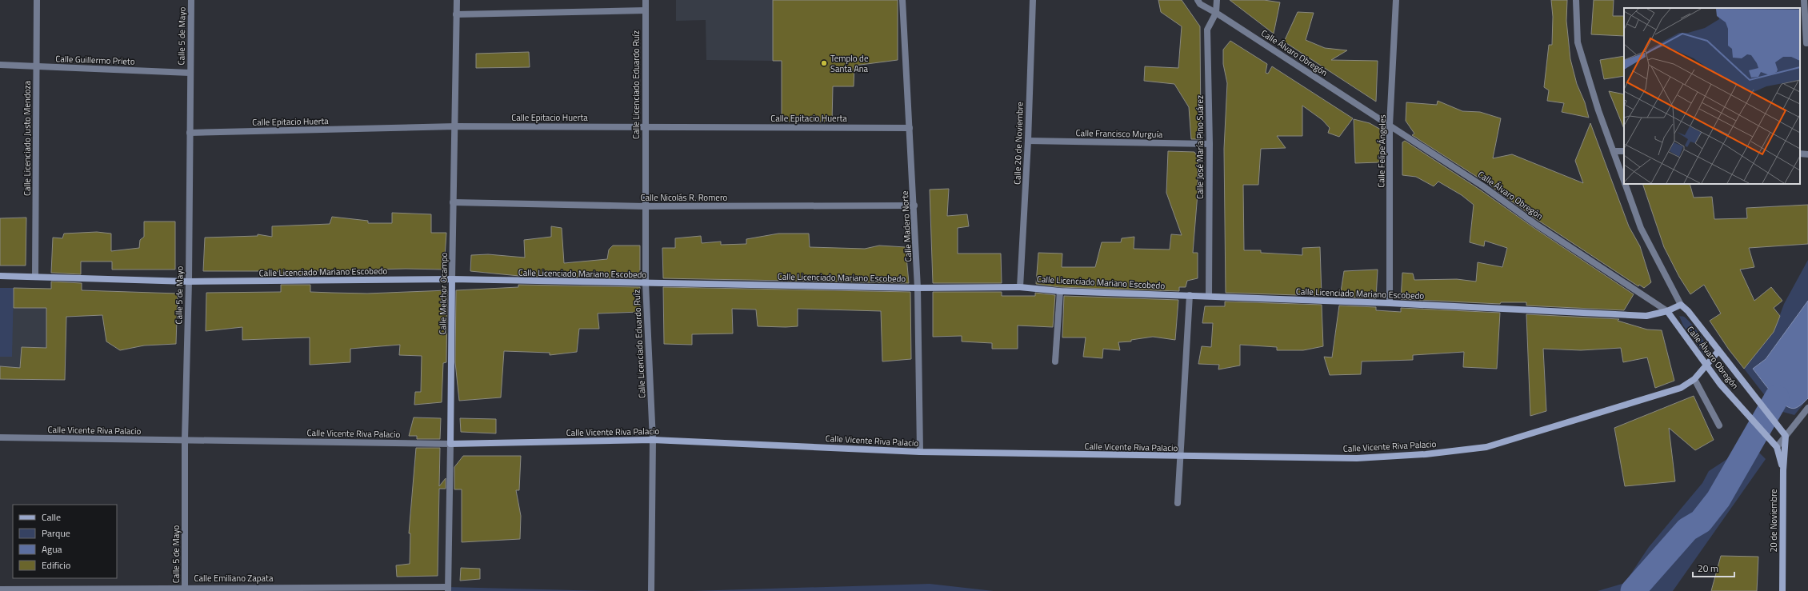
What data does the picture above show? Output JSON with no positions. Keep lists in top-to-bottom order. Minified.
{"streets":{"main road":["Calle Álvaro Obregón","Calle Licenciado Mariano Escobedo","Calle Melchor Ocampo","Calle Vicente Riva Palacio","20 de Noviembre"],"street":["Calle 5 de Mayo","Calle Guillermo Prieto","Calle Licenciado Eduardo Ruíz","Calle Epitacio Huerta","Calle Francisco Murguía","Calle Licenciado Justo Mendoza","Calle 20 de Noviembre","Calle José María Pino Suárez","Calle Felipe Ángeles","Calle Nicolás R. Romero","Calle Madero Norte","Calle Emiliano Zapata"]},"crossings":[["Calle 5 de Mayo","Calle Guillermo Prieto"],["Calle 5 de Mayo","Calle Epitacio Huerta"],["Calle 5 de Mayo","Calle Licenciado Mariano Escobedo"],["Calle 5 de Mayo","Calle Vicente Riva Palacio"],["Calle 5 de Mayo","Calle Emiliano Zapata"],["Calle Álvaro Obregón","Calle José María Pino Suárez"],["Calle Álvaro Obregón","Calle Felipe Ángeles"],["Calle Álvaro Obregón","Calle Licenciado Mariano Escobedo"],["Calle Álvaro Obregón","Calle Vicente Riva Palacio"],["Calle Guillermo Prieto","Calle Licenciado Justo Mendoza"],["Calle Licenciado Eduardo Ruíz","Calle Epitacio Huerta"],["Calle Licenciado Eduardo Ruíz","Calle Nicolás R. Romero"],["Calle Licenciado Eduardo Ruíz","Calle Licenciado Mariano Escobedo"],["Calle Licenciado Eduardo Ruíz","Calle Vicente Riva Palacio"],["Calle Epitacio Huerta","Calle Madero Norte"],["Calle Epitacio Huerta","Calle Melchor Ocampo"],["Calle Francisco Murguía","Calle 20 de Noviembre"],["Calle Francisco Murguía","Calle José María Pino Suárez"],["Calle Licenciado Justo Mendoza","Calle Licenciado Mariano Escobedo"],["Calle 20 de Noviembre","Calle Licenciado Mariano Escobedo"],["Calle José María Pino Suárez","Calle Licenciado Mariano Escobedo"],["Calle Felipe Ángeles","Calle Licenciado Mariano Escobedo"],["Calle Nicolás R. Romero","Calle Madero Norte"],["Calle Nicolás R. Romero","Calle Melchor Ocampo"],["Calle Madero Norte","Calle Licenciado Mariano Escobedo"],["Calle Madero Norte","Calle Vicente Riva Palacio"],["Calle Licenciado Mariano Escobedo","Calle Melchor Ocampo"],["Calle Melchor Ocampo","Calle Vicente Riva Palacio"],["Calle Melchor Ocampo","Calle Emiliano Zapata"]],"places":["Templo de Santa Ana"],"legend":["Calle","Parque","Agua","Edificio"],"scale_bar":"20 m"}
